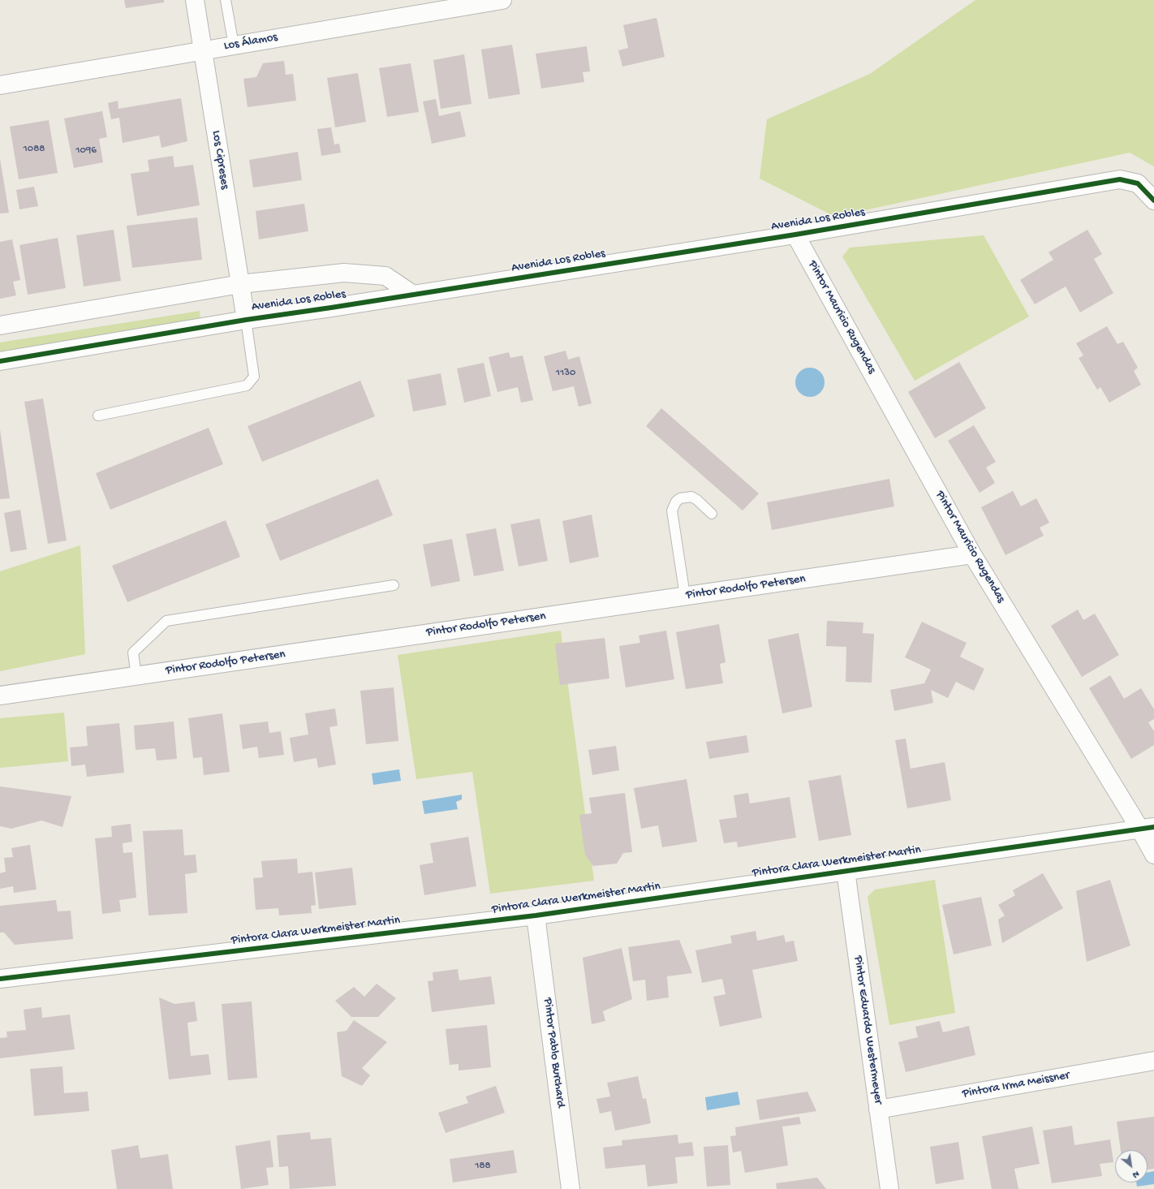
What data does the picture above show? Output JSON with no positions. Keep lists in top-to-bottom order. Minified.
{"streets":{"street":["Los Álamos","Los Cipreses","Avenida Los Robles","Pintor Mauricio Rugendas","Pintor Rodolfo Petersen","Pintora Clara Werkmeister Martin","Pintor Eduardo Westermeyer","Pintor Pablo Burchard","Pintora Irma Meissner"]},"crossings":[["Los Álamos","Los Cipreses"],["Los Cipreses","Avenida Los Robles"],["Avenida Los Robles","Pintor Mauricio Rugendas"],["Pintor Mauricio Rugendas","Pintor Rodolfo Petersen"],["Pintor Mauricio Rugendas","Pintora Clara Werkmeister Martin"],["Pintora Clara Werkmeister Martin","Pintor Eduardo Westermeyer"],["Pintora Clara Werkmeister Martin","Pintor Pablo Burchard"],["Pintor Eduardo Westermeyer","Pintora Irma Meissner"]],"house_numbers":["1088","1096","1130","188"],"north":"bottom right"}
